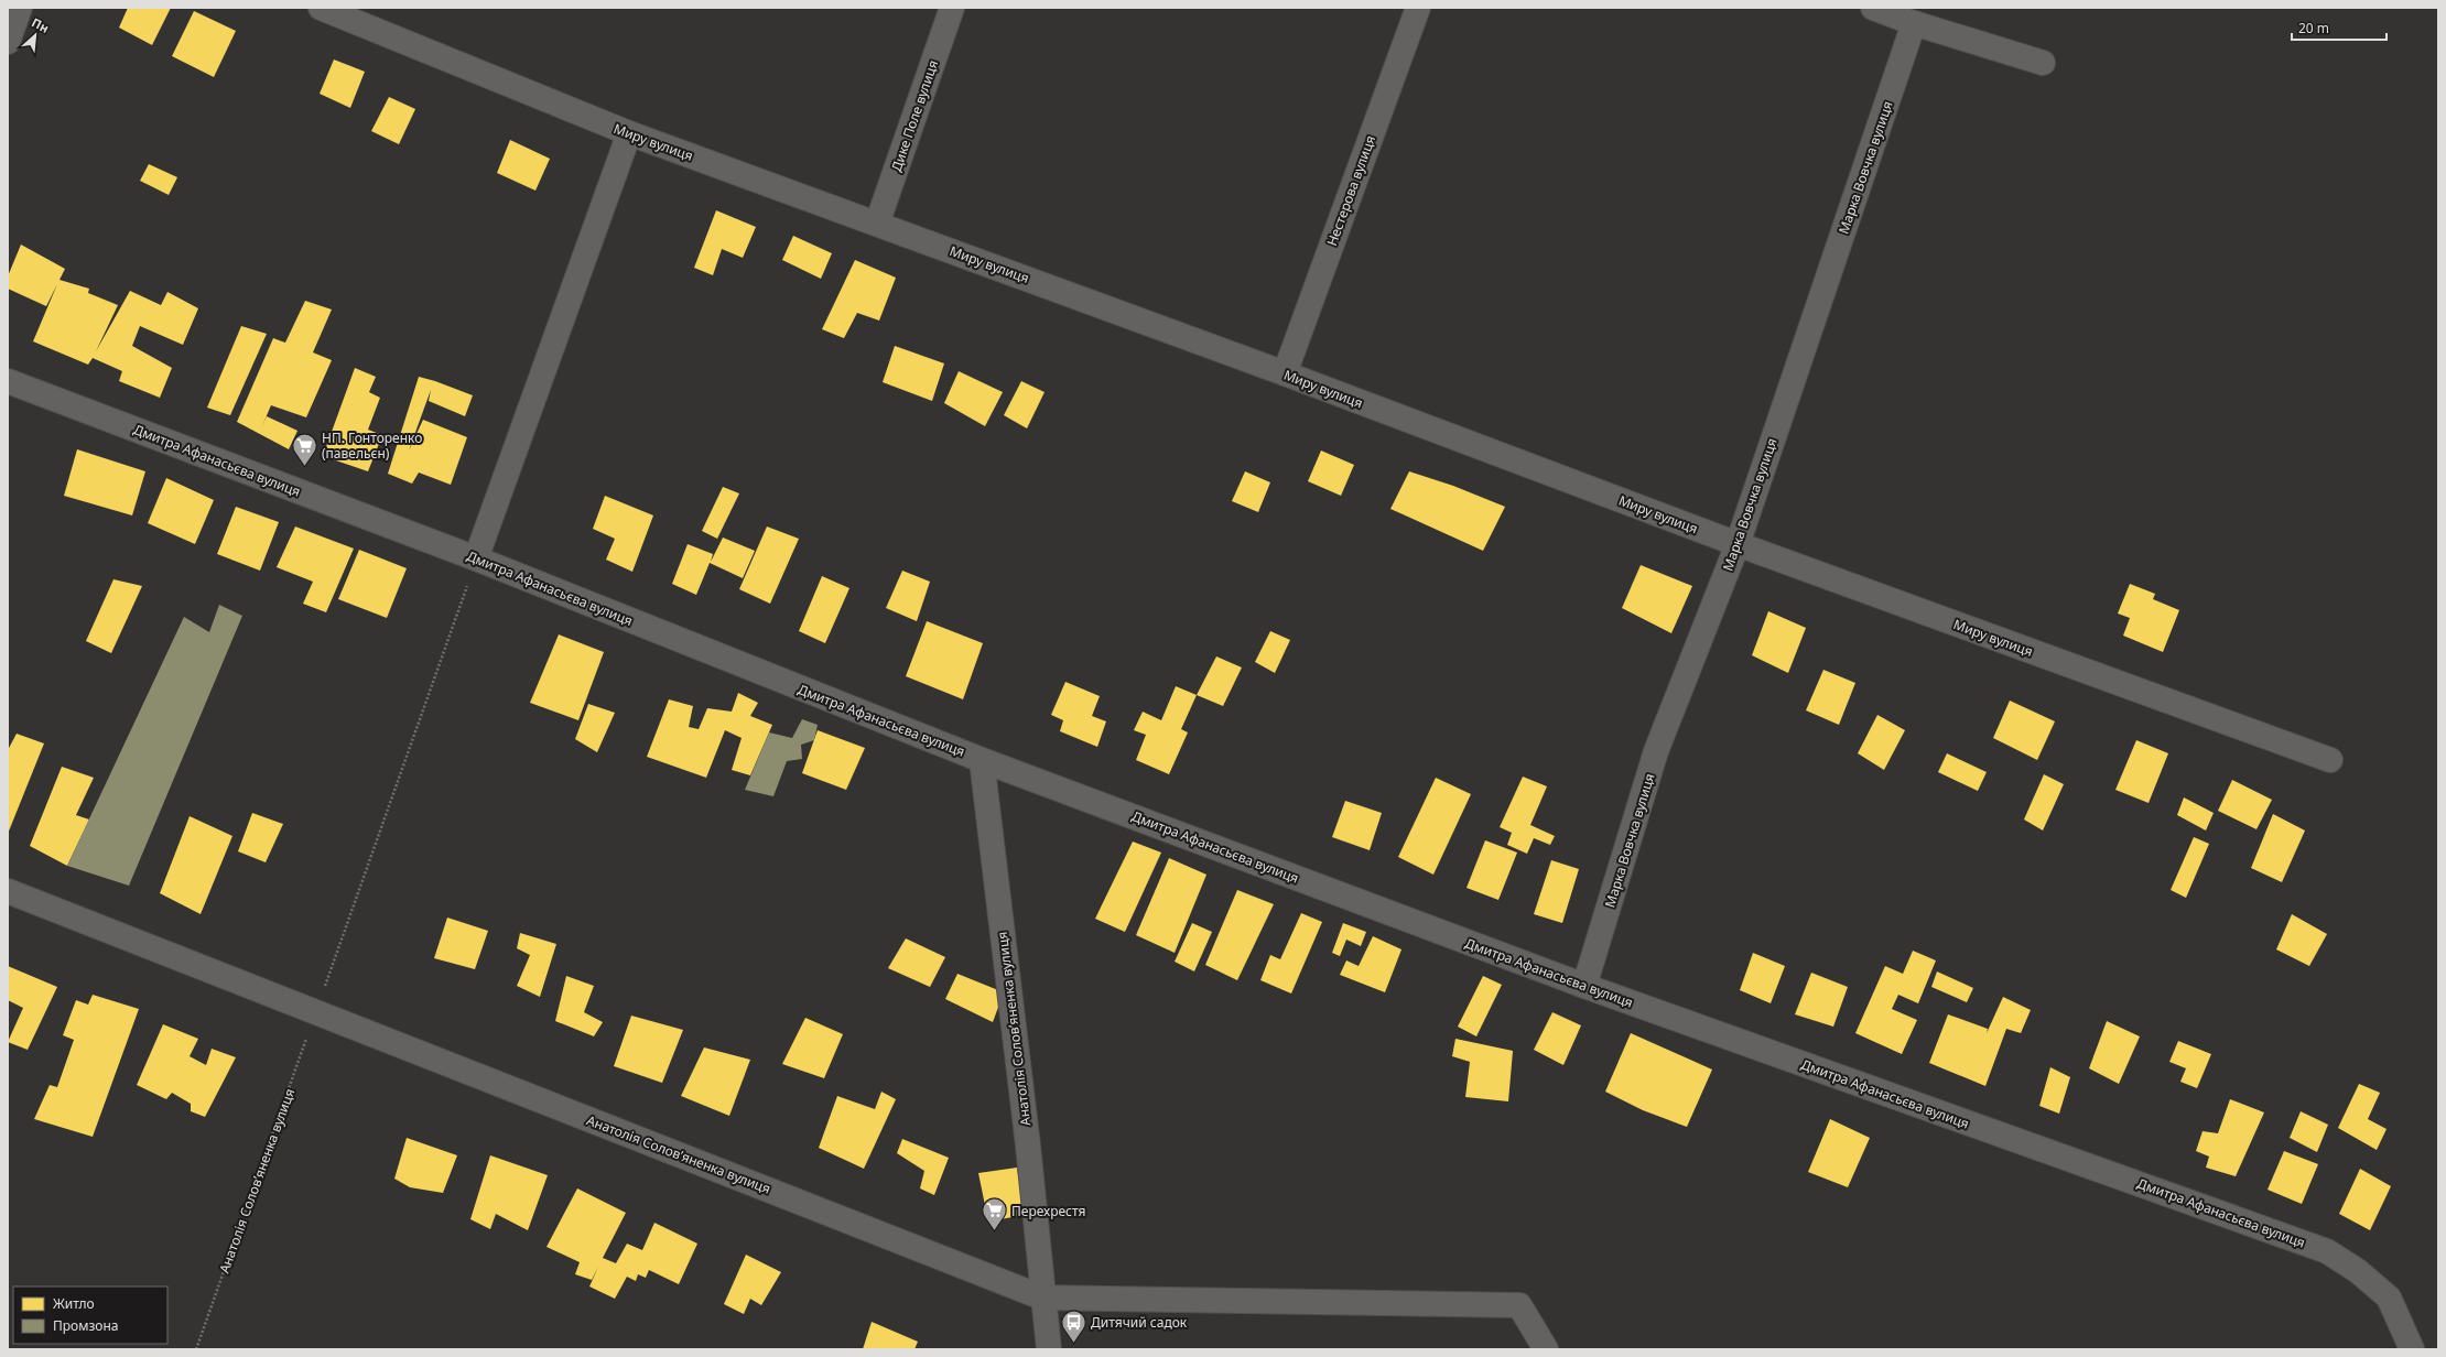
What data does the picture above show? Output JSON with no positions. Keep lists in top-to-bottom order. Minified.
{"streets":{"street":["Дике Поле вулиця","Миру вулиця","Марка Вовчка вулиця","Нестерова вулиця","Дмитра Афанасьєва вулиця","Анатолія Солов’яненка вулиця"]},"crossings":[["Дике Поле вулиця","Миру вулиця"],["Миру вулиця","Марка Вовчка вулиця"],["Миру вулиця","Нестерова вулиця"],["Марка Вовчка вулиця","Дмитра Афанасьєва вулиця"],["Дмитра Афанасьєва вулиця","Анатолія Солов’яненка вулиця"]],"places":{"supermarket":["НП. Гонторенко (павельєн)","Перехрестя"],"bus stop":["Дитячий садок"]},"legend":["Житло","Промзона"],"scale_bar":"20 m","north":"top right"}
